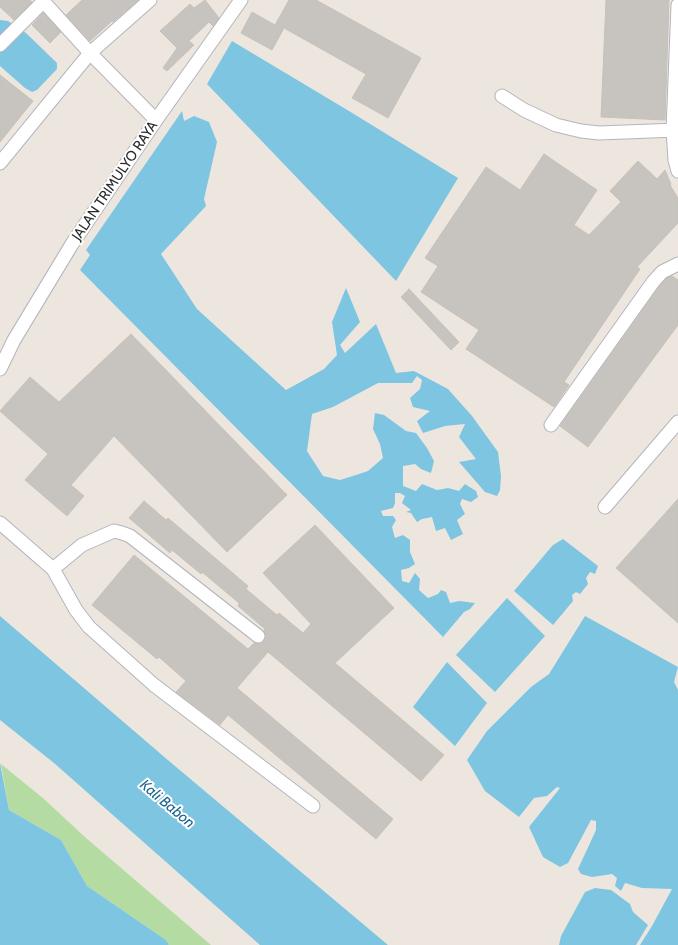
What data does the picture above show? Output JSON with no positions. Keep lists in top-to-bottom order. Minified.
{"streets":{"street":["JALAN TRIMULYO RAYA"]},"water":["Kali Babon"]}
